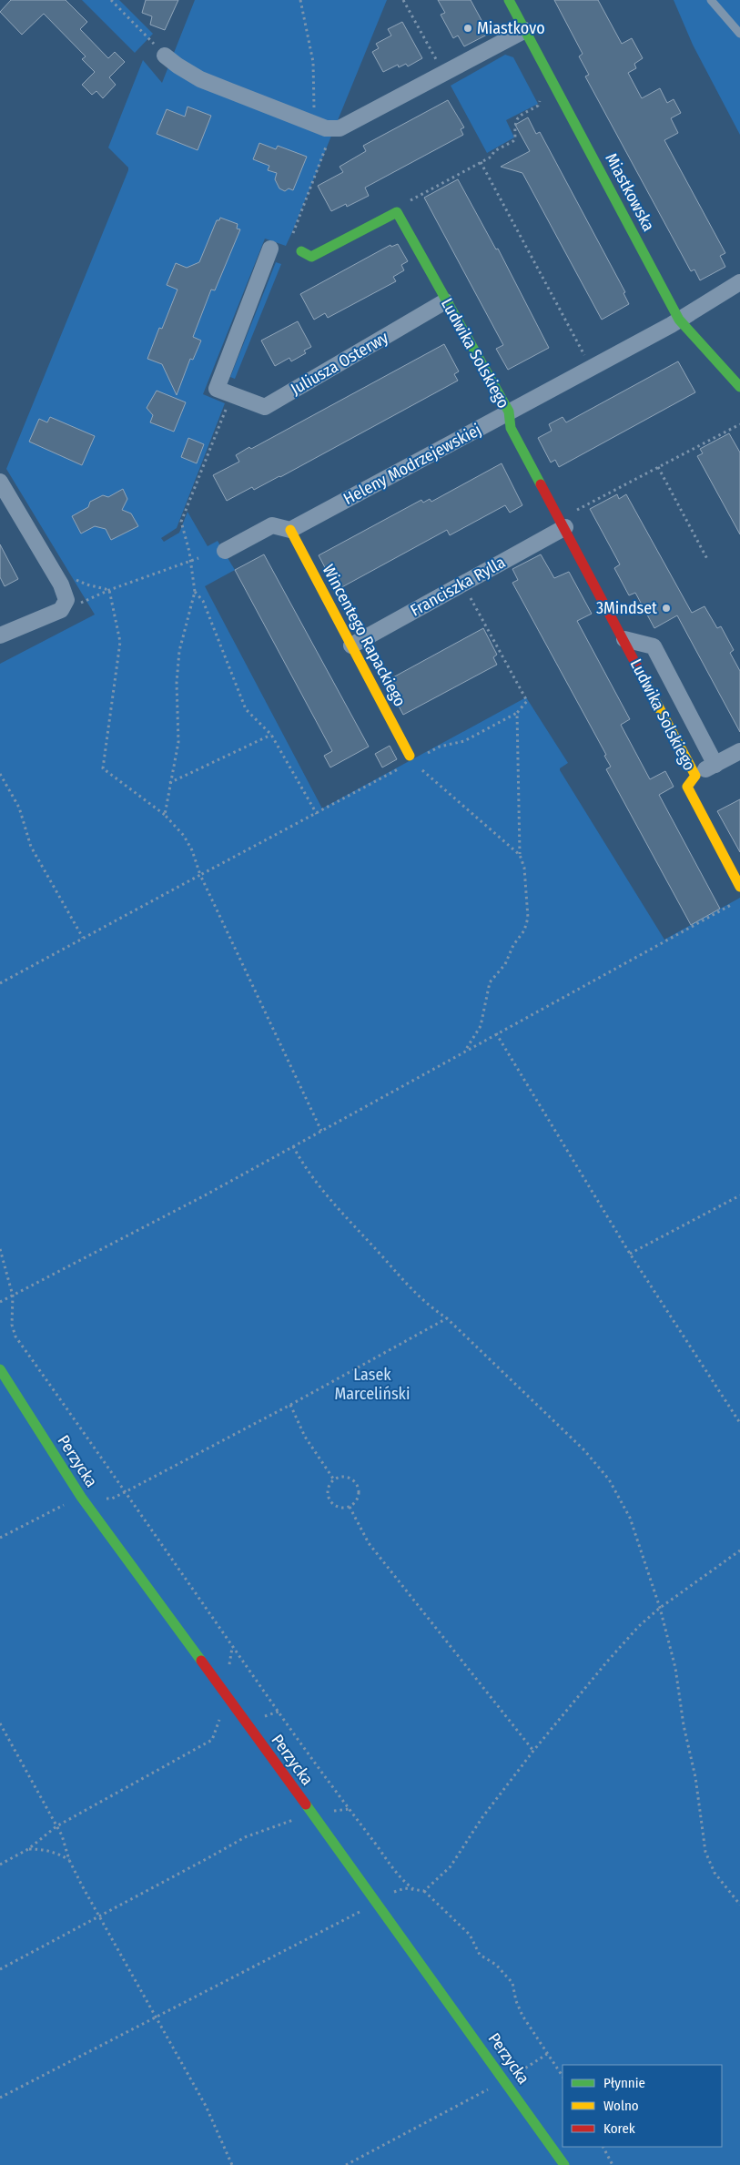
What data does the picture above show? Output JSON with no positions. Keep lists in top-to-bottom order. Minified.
{"streets":{"street":["Miastkowska","Ludwika Solskiego","Juliusza Osterwy","Heleny Modrzejewskiej","Franciszka Rylla","Wincentego Rapackiego","Perzycka"]},"crossings":[["Miastkowska","Heleny Modrzejewskiej"],["Ludwika Solskiego","Juliusza Osterwy"],["Ludwika Solskiego","Heleny Modrzejewskiej"],["Ludwika Solskiego","Franciszka Rylla"],["Heleny Modrzejewskiej","Wincentego Rapackiego"],["Franciszka Rylla","Wincentego Rapackiego"]],"parks":["Lasek Marceliński"],"places":["Miastkovo","3Mindset"],"legend":["Płynnie","Wolno","Korek"]}
